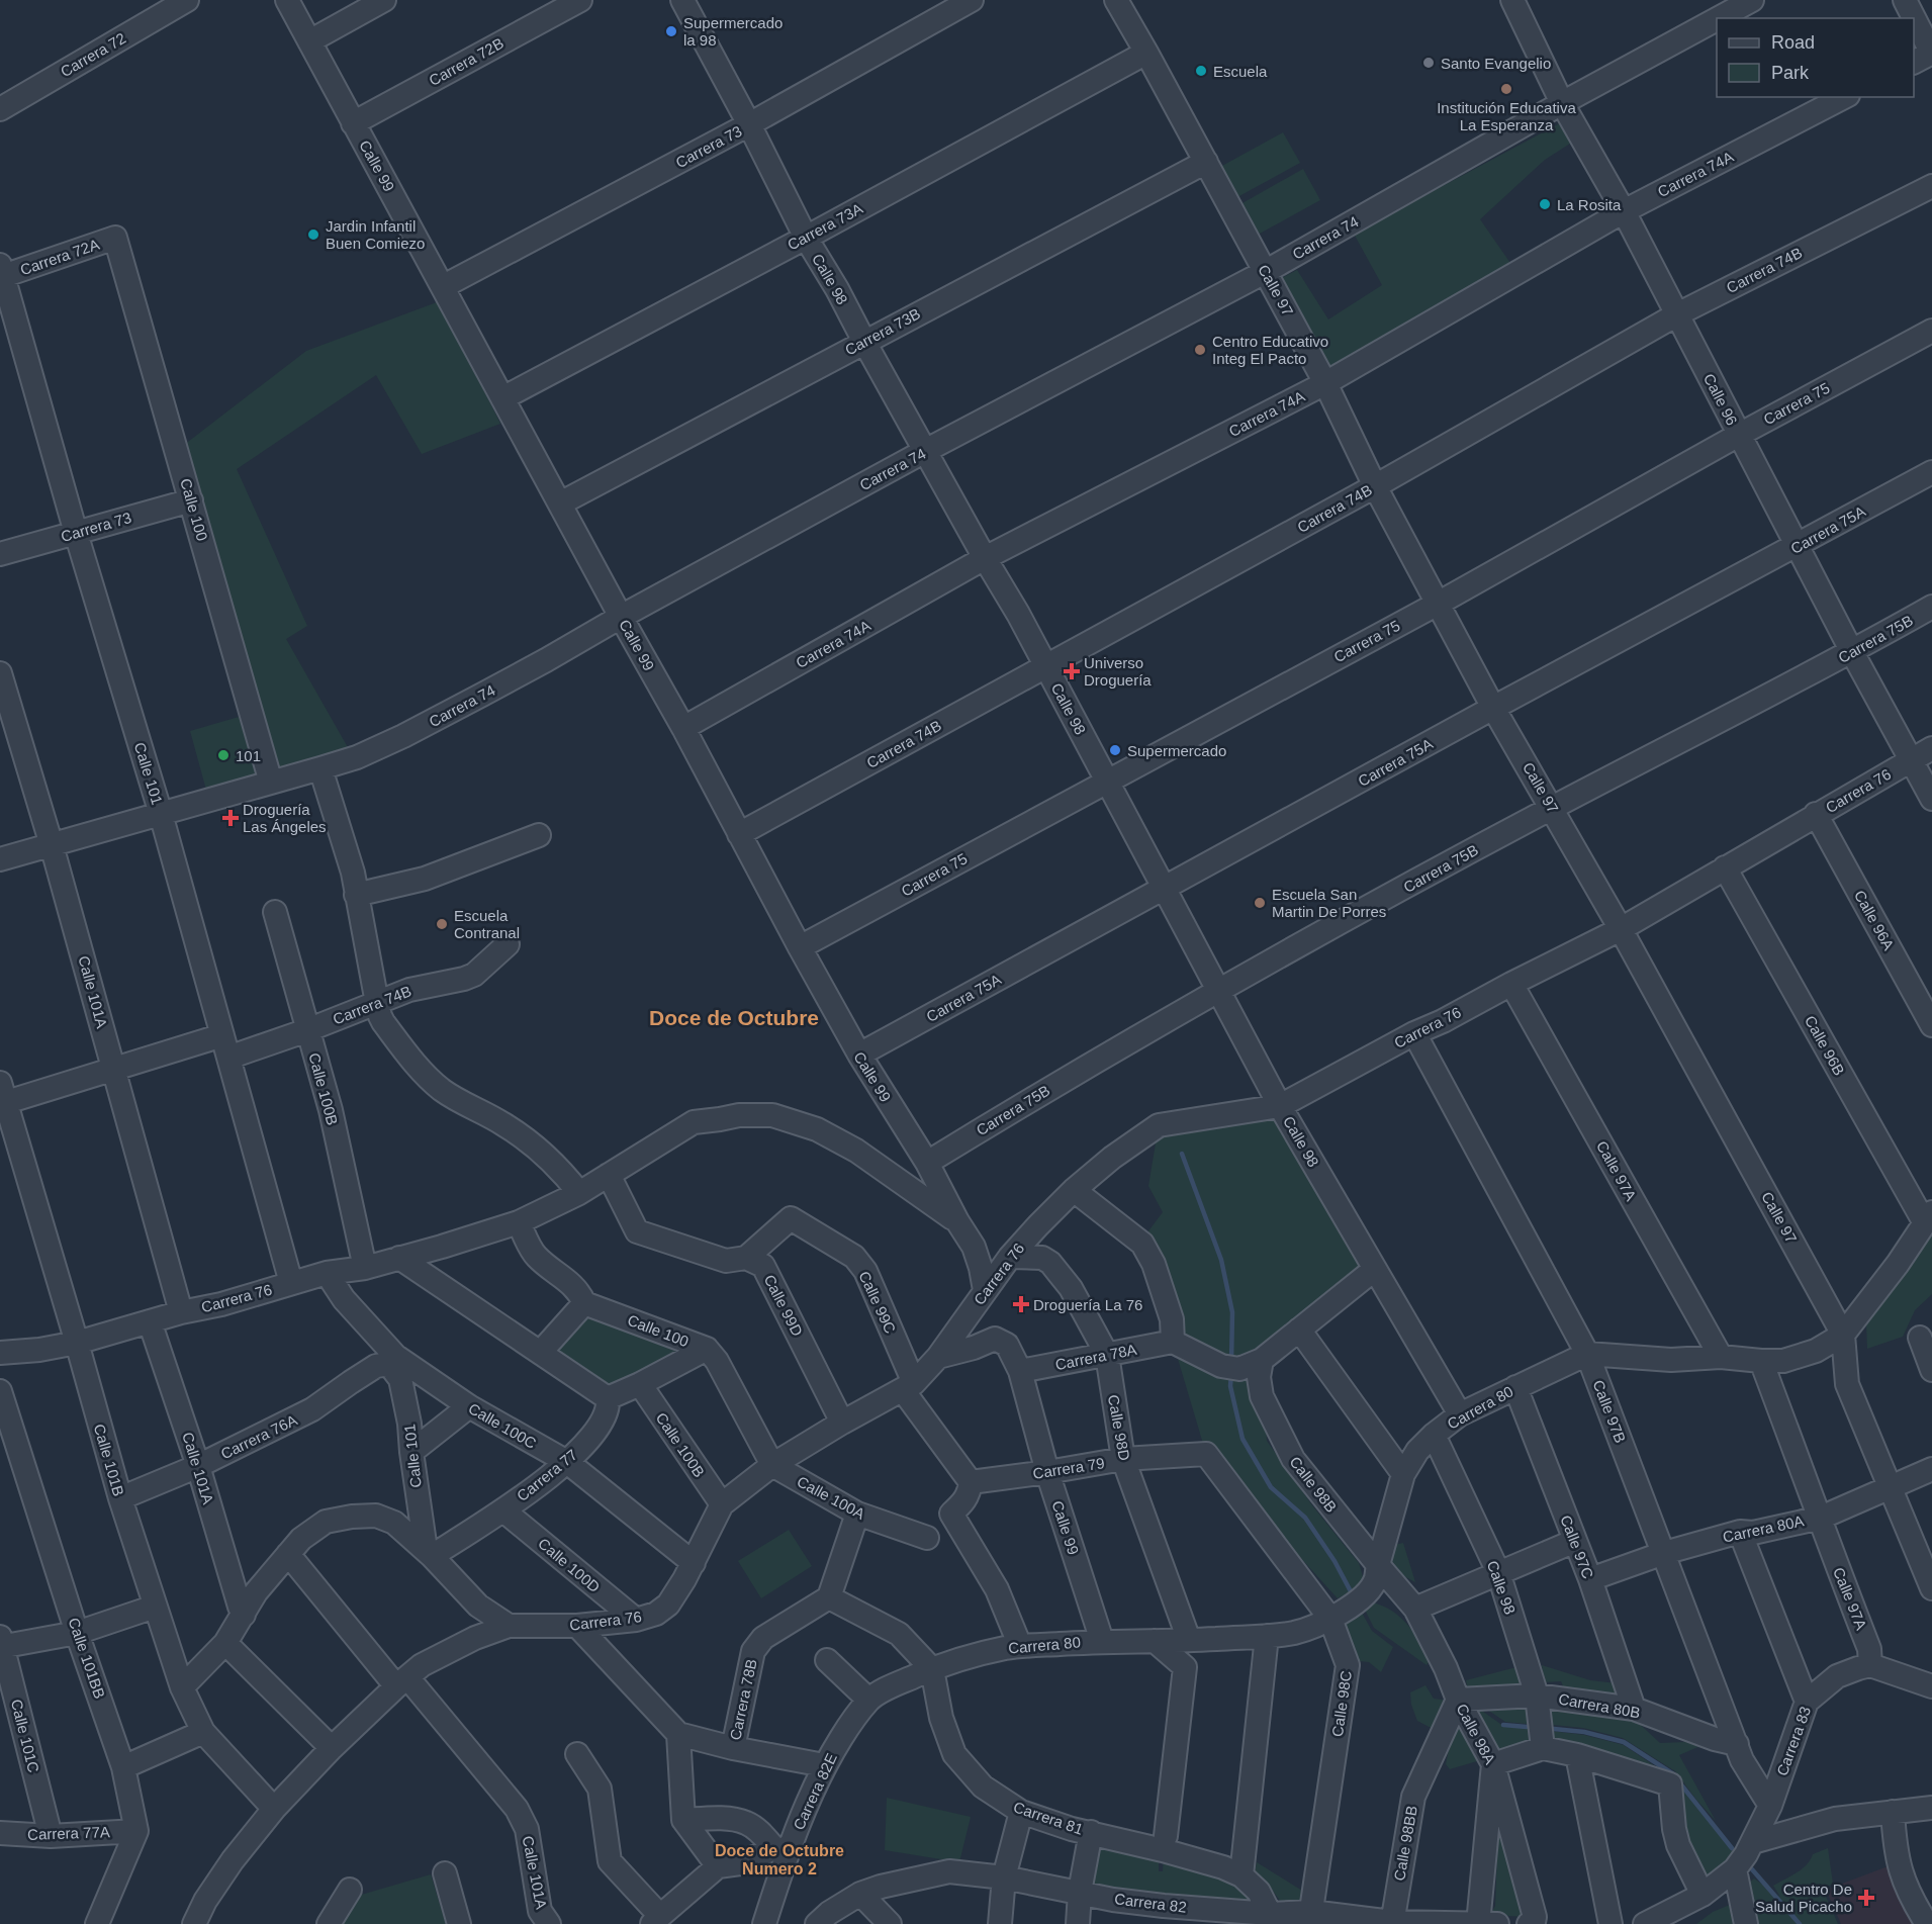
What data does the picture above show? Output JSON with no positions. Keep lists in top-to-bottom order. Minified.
{"streets":{"street":["Carrera 72","Carrera 72B","Carrera 73","Calle 99","Carrera 74A","Carrera 73A","Carrera 74","Carrera 72A","Carrera 74B","Calle 98","Calle 97","Carrera 73B","Calle 96","Carrera 75","Calle 100","Carrera 75A","Carrera 75B","Calle 101","Carrera 76","Calle 96A","Calle 101A","Calle 96B","Calle 100B","Calle 97A","Calle 99C","Calle 99D","Carrera 78A","Carrera 80","Calle 97B","Calle 100C","Calle 98D","Carrera 76A","Calle 101B","Carrera 79","Carrera 77","Calle 98B","Calle 100A","Carrera 80A","Calle 97C","Calle 100D","Calle 101BB","Carrera 78B","Calle 98C","Carrera 80B","Calle 98A","Calle 101C","Carrera 83","Carrera 82E","Carrera 81","Carrera 77A","Calle 98BB","Carrera 82"]},"crossings":[["Carrera 72B","Calle 99"],["Carrera 73","Calle 99"],["Carrera 73","Calle 98"],["Carrera 73","Calle 100"],["Carrera 73","Calle 101"],["Calle 99","Carrera 74A"],["Calle 99","Carrera 73A"],["Calle 99","Carrera 74"],["Calle 99","Carrera 74B"],["Calle 99","Carrera 73B"],["Calle 99","Carrera 75"],["Calle 99","Carrera 75A"],["Calle 99","Carrera 75B"],["Calle 99","Carrera 76"],["Calle 99","Carrera 78A"],["Calle 99","Carrera 80"],["Calle 99","Carrera 79"],["Carrera 74A","Calle 98"],["Carrera 74A","Calle 97"],["Carrera 74A","Calle 96"],["Carrera 73A","Calle 98"],["Carrera 73A","Calle 97"],["Carrera 74","Calle 98"],["Carrera 74","Calle 97"],["Carrera 74","Calle 96"],["Carrera 74","Calle 100"],["Carrera 74","Calle 101"],["Carrera 74","Calle 101A"],["Carrera 72A","Calle 100"],["Carrera 72A","Calle 101"],["Carrera 74B","Calle 98"],["Carrera 74B","Calle 97"],["Carrera 74B","Calle 96"],["Carrera 74B","Calle 101"],["Carrera 74B","Calle 100B"],["Calle 98","Carrera 73B"],["Calle 98","Carrera 75"],["Calle 98","Carrera 75A"],["Calle 98","Carrera 75B"],["Calle 98","Carrera 76"],["Calle 98","Carrera 80"],["Calle 98","Carrera 80B"],["Calle 97","Carrera 73B"],["Calle 97","Carrera 75"],["Calle 97","Carrera 75A"],["Calle 97","Carrera 75B"],["Calle 97","Carrera 76"],["Calle 97","Carrera 80"],["Calle 97","Carrera 80A"],["Calle 96","Carrera 75"],["Calle 96","Carrera 75A"],["Calle 96","Carrera 75B"],["Calle 96","Carrera 76"],["Calle 100","Carrera 76"],["Calle 100","Calle 100A"],["Calle 101","Carrera 76"],["Calle 101","Carrera 76A"],["Calle 101","Carrera 77"],["Carrera 76","Calle 96A"],["Carrera 76","Calle 101A"],["Carrera 76","Calle 96B"],["Carrera 76","Calle 100B"],["Carrera 76","Calle 97A"],["Carrera 76","Calle 99C"],["Carrera 76","Calle 99D"],["Carrera 76","Calle 97B"],["Carrera 76","Calle 100C"],["Carrera 76","Calle 98D"],["Carrera 76","Calle 101B"],["Carrera 76","Calle 100A"],["Carrera 76","Calle 100D"],["Calle 101A","Carrera 76A"],["Calle 96B","Carrera 80"],["Calle 97A","Carrera 80"],["Calle 97A","Carrera 80A"],["Calle 97A","Carrera 83"],["Calle 99C","Calle 99D"],["Calle 99C","Carrera 79"],["Carrera 78A","Calle 98D"],["Carrera 80","Calle 97B"],["Carrera 80","Calle 98D"],["Carrera 80","Calle 98B"],["Carrera 80","Calle 97C"],["Carrera 80","Calle 98C"],["Carrera 80","Calle 98A"],["Carrera 80","Carrera 82E"],["Carrera 80","Carrera 81"],["Calle 97B","Carrera 80A"],["Calle 97B","Carrera 80B"],["Calle 97B","Carrera 83"],["Calle 100C","Carrera 77"],["Calle 98D","Carrera 79"],["Carrera 76A","Calle 101B"],["Carrera 79","Calle 98C"],["Carrera 77","Calle 100D"],["Calle 98B","Calle 98A"],["Carrera 80A","Calle 97C"],["Calle 97C","Carrera 80B"],["Calle 101BB","Carrera 77A"],["Calle 98C","Carrera 82"],["Carrera 80B","Calle 98A"],["Carrera 80B","Calle 98BB"],["Calle 98A","Calle 98BB"],["Calle 101C","Carrera 77A"],["Carrera 82E","Carrera 81"],["Carrera 81","Carrera 82"],["Calle 98BB","Carrera 82"]],"districts":["Doce de Octubre","Doce de Octubre Numero 2"],"places":{"other":["Supermercado la 98","Santo Evangelio","Escuela","Institución Educativa La Esperanza","La Rosita","Jardin Infantil Buen Comiezo","Centro Educativo Integ El Pacto","Supermercado","101","Escuela San Martin De Porres","Escuela Contranal"],"health":["Universo Droguería","Droguería Las Ángeles","Droguería La 76","Centro De Salud Picacho"]},"legend":["Road","Park"]}
